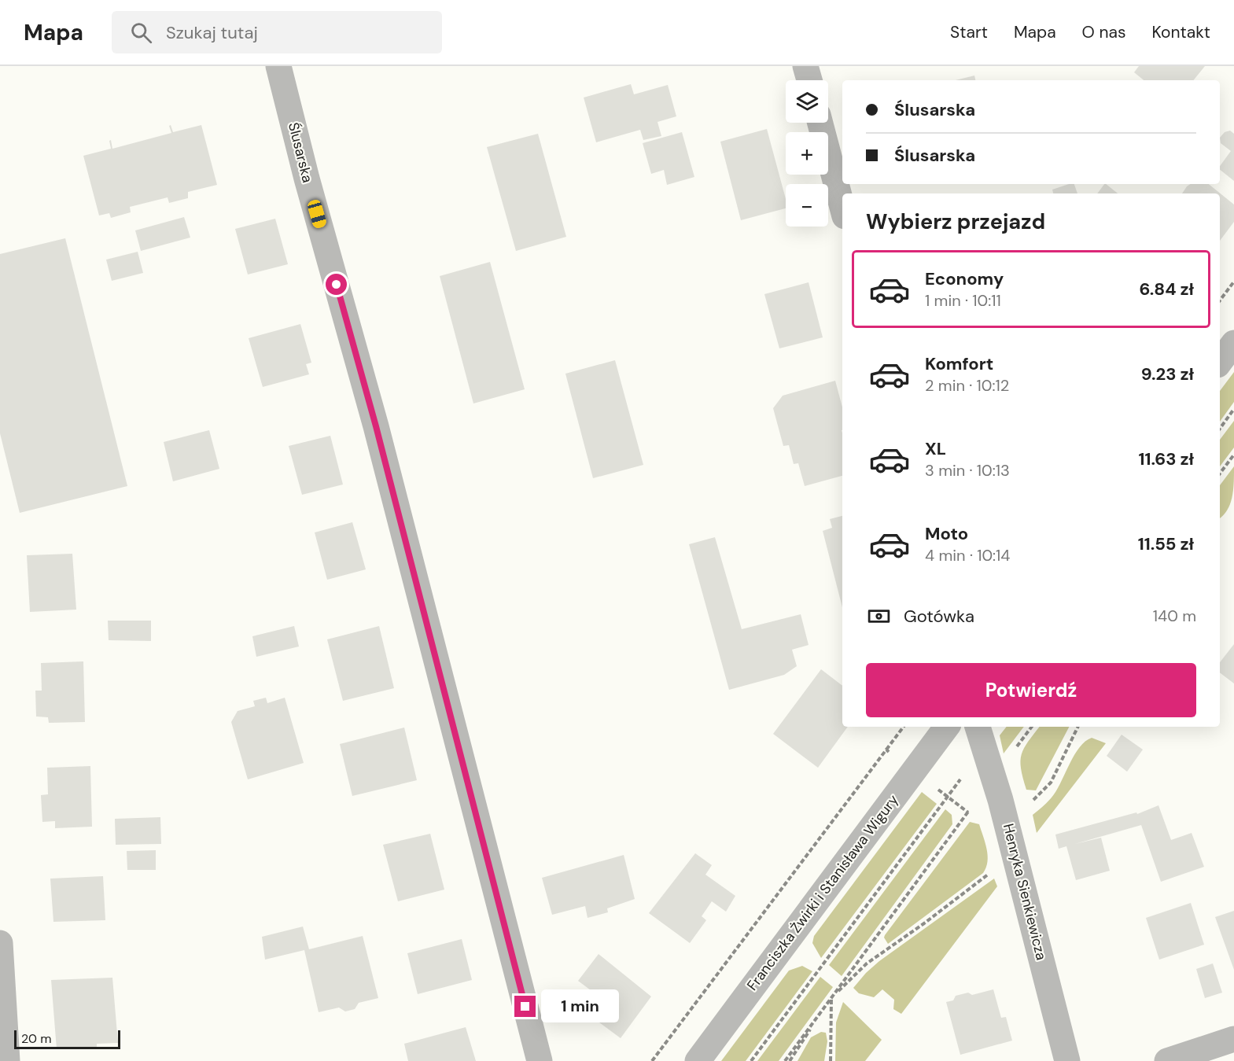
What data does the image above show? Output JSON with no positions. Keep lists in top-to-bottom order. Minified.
{"streets":{"street":["Ślusarska","Henryka Sienkiewicza","Franciszka Żwirki i Stanisława Wigury"]},"scale_bar":"20 m","page":{"header":"Mapa","search":"Szukaj tutaj","nav":["Start","Mapa","O nas","Kontakt"],"map_buttons":["+","−"],"banner":["Ślusarska","Ślusarska"],"heading":"Wybierz przejazd","list":[{"name":"Economy","note":"1 min · 10:11","value":"6.84 zł"},{"name":"Komfort","note":"2 min · 10:12","value":"9.23 zł"},{"name":"XL","note":"3 min · 10:13","value":"11.63 zł"},{"name":"Moto","note":"4 min · 10:14","value":"11.55 zł"}],"pay":["Gotówka","140 m"],"buttons":"Potwierdź","bubble":"1 min","scale":"20 m"}}
